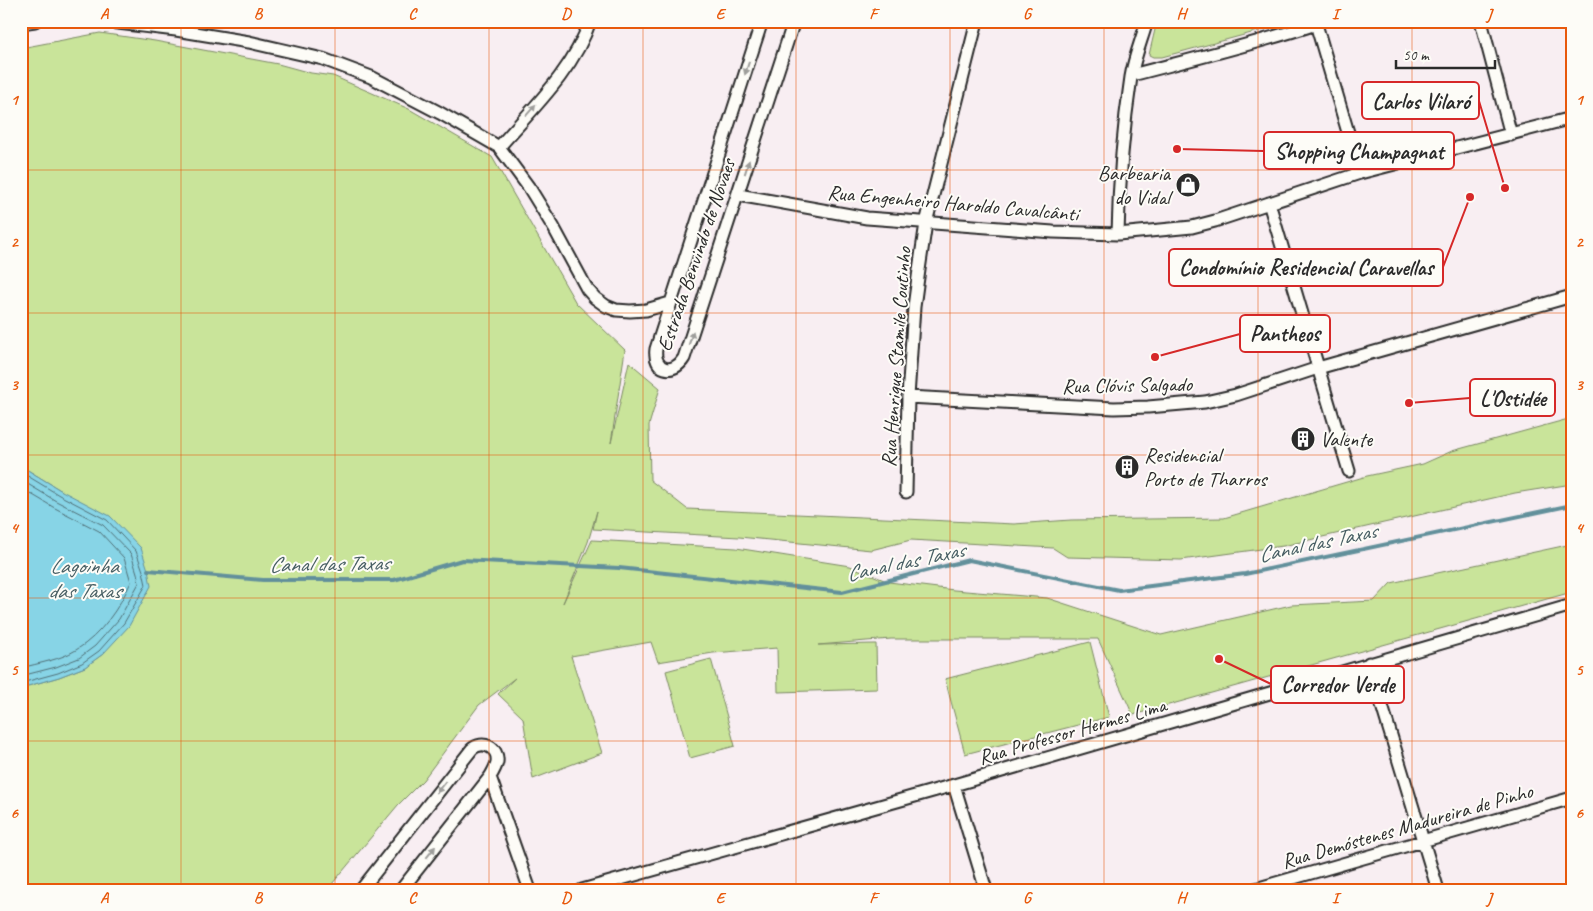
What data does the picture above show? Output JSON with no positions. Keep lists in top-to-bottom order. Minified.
{"streets":{"street":["Rua Engenheiro Haroldo Cavalcânti","Estrada Benvindo de Novaes","Rua Henrique Stamile Coutinho","Rua Clóvis Salgado","Rua Professor Hermes Lima","Rua Demóstenes Madureira de Pinho"]},"crossings":[["Rua Engenheiro Haroldo Cavalcânti","Estrada Benvindo de Novaes"],["Rua Engenheiro Haroldo Cavalcânti","Rua Henrique Stamile Coutinho"],["Rua Henrique Stamile Coutinho","Rua Clóvis Salgado"]],"water":["Canal das Taxas","Lagoinha das Taxas"],"places":{"other":["Shopping Champagnat","Carlos Vilaró","Condomínio Residencial Caravellas","Pantheos","L'Ostidée","Corredor Verde"],"shop":["Barbearia do Vidal"],"building":["Valente","Residencial Porto de Tharros"]},"scale_bar":"50 m","grid":{"columns":["A","B","C","D","E","F","G","H","I","J"],"rows":["1","2","3","4","5","6"]}}
